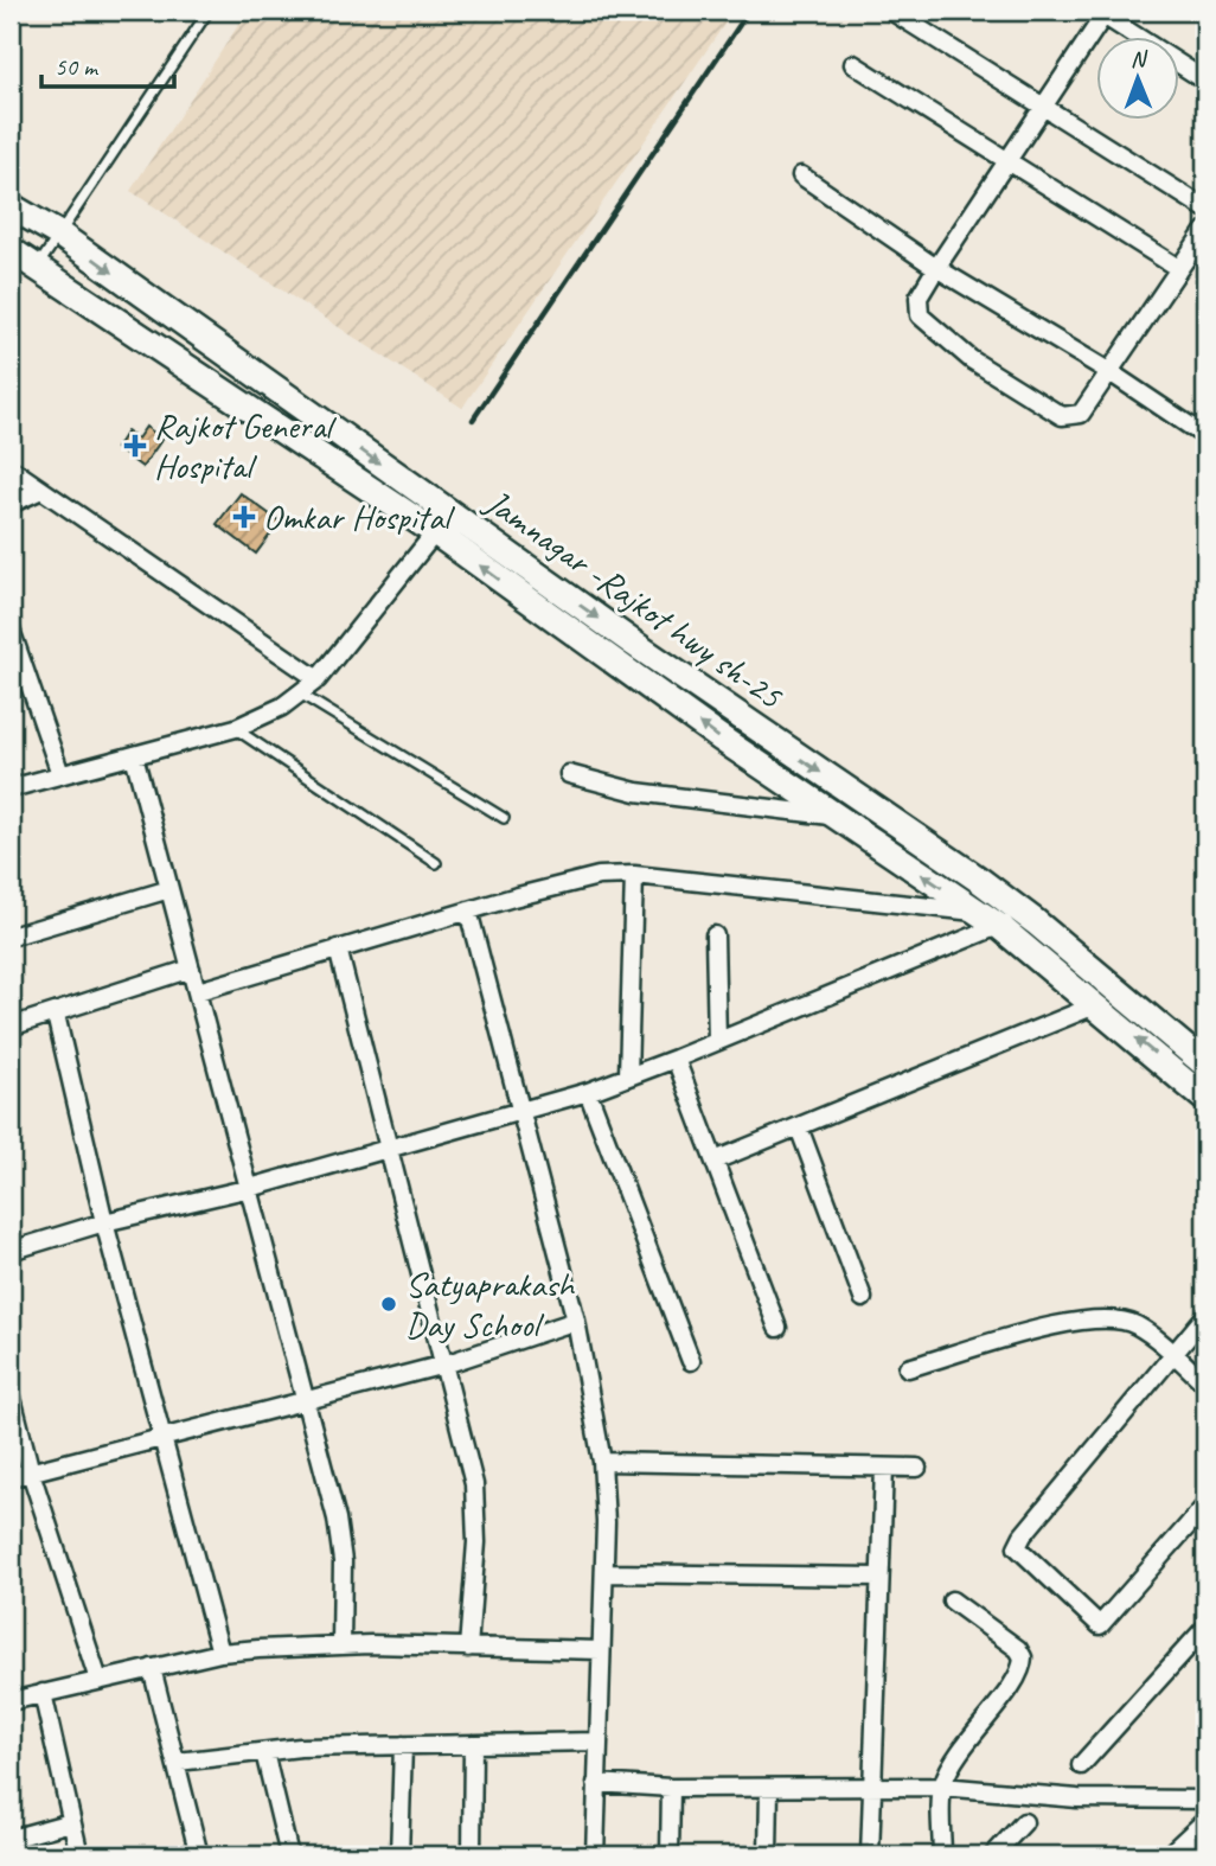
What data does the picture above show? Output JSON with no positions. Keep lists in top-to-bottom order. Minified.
{"streets":{"main road":["Jamnagar -Rajkot hwy sh-25"]},"places":{"health":["Rajkot General Hospital","Omkar Hospital"],"other":["Satyaprakash Day School"]},"scale_bar":"50 m","north":"top"}
